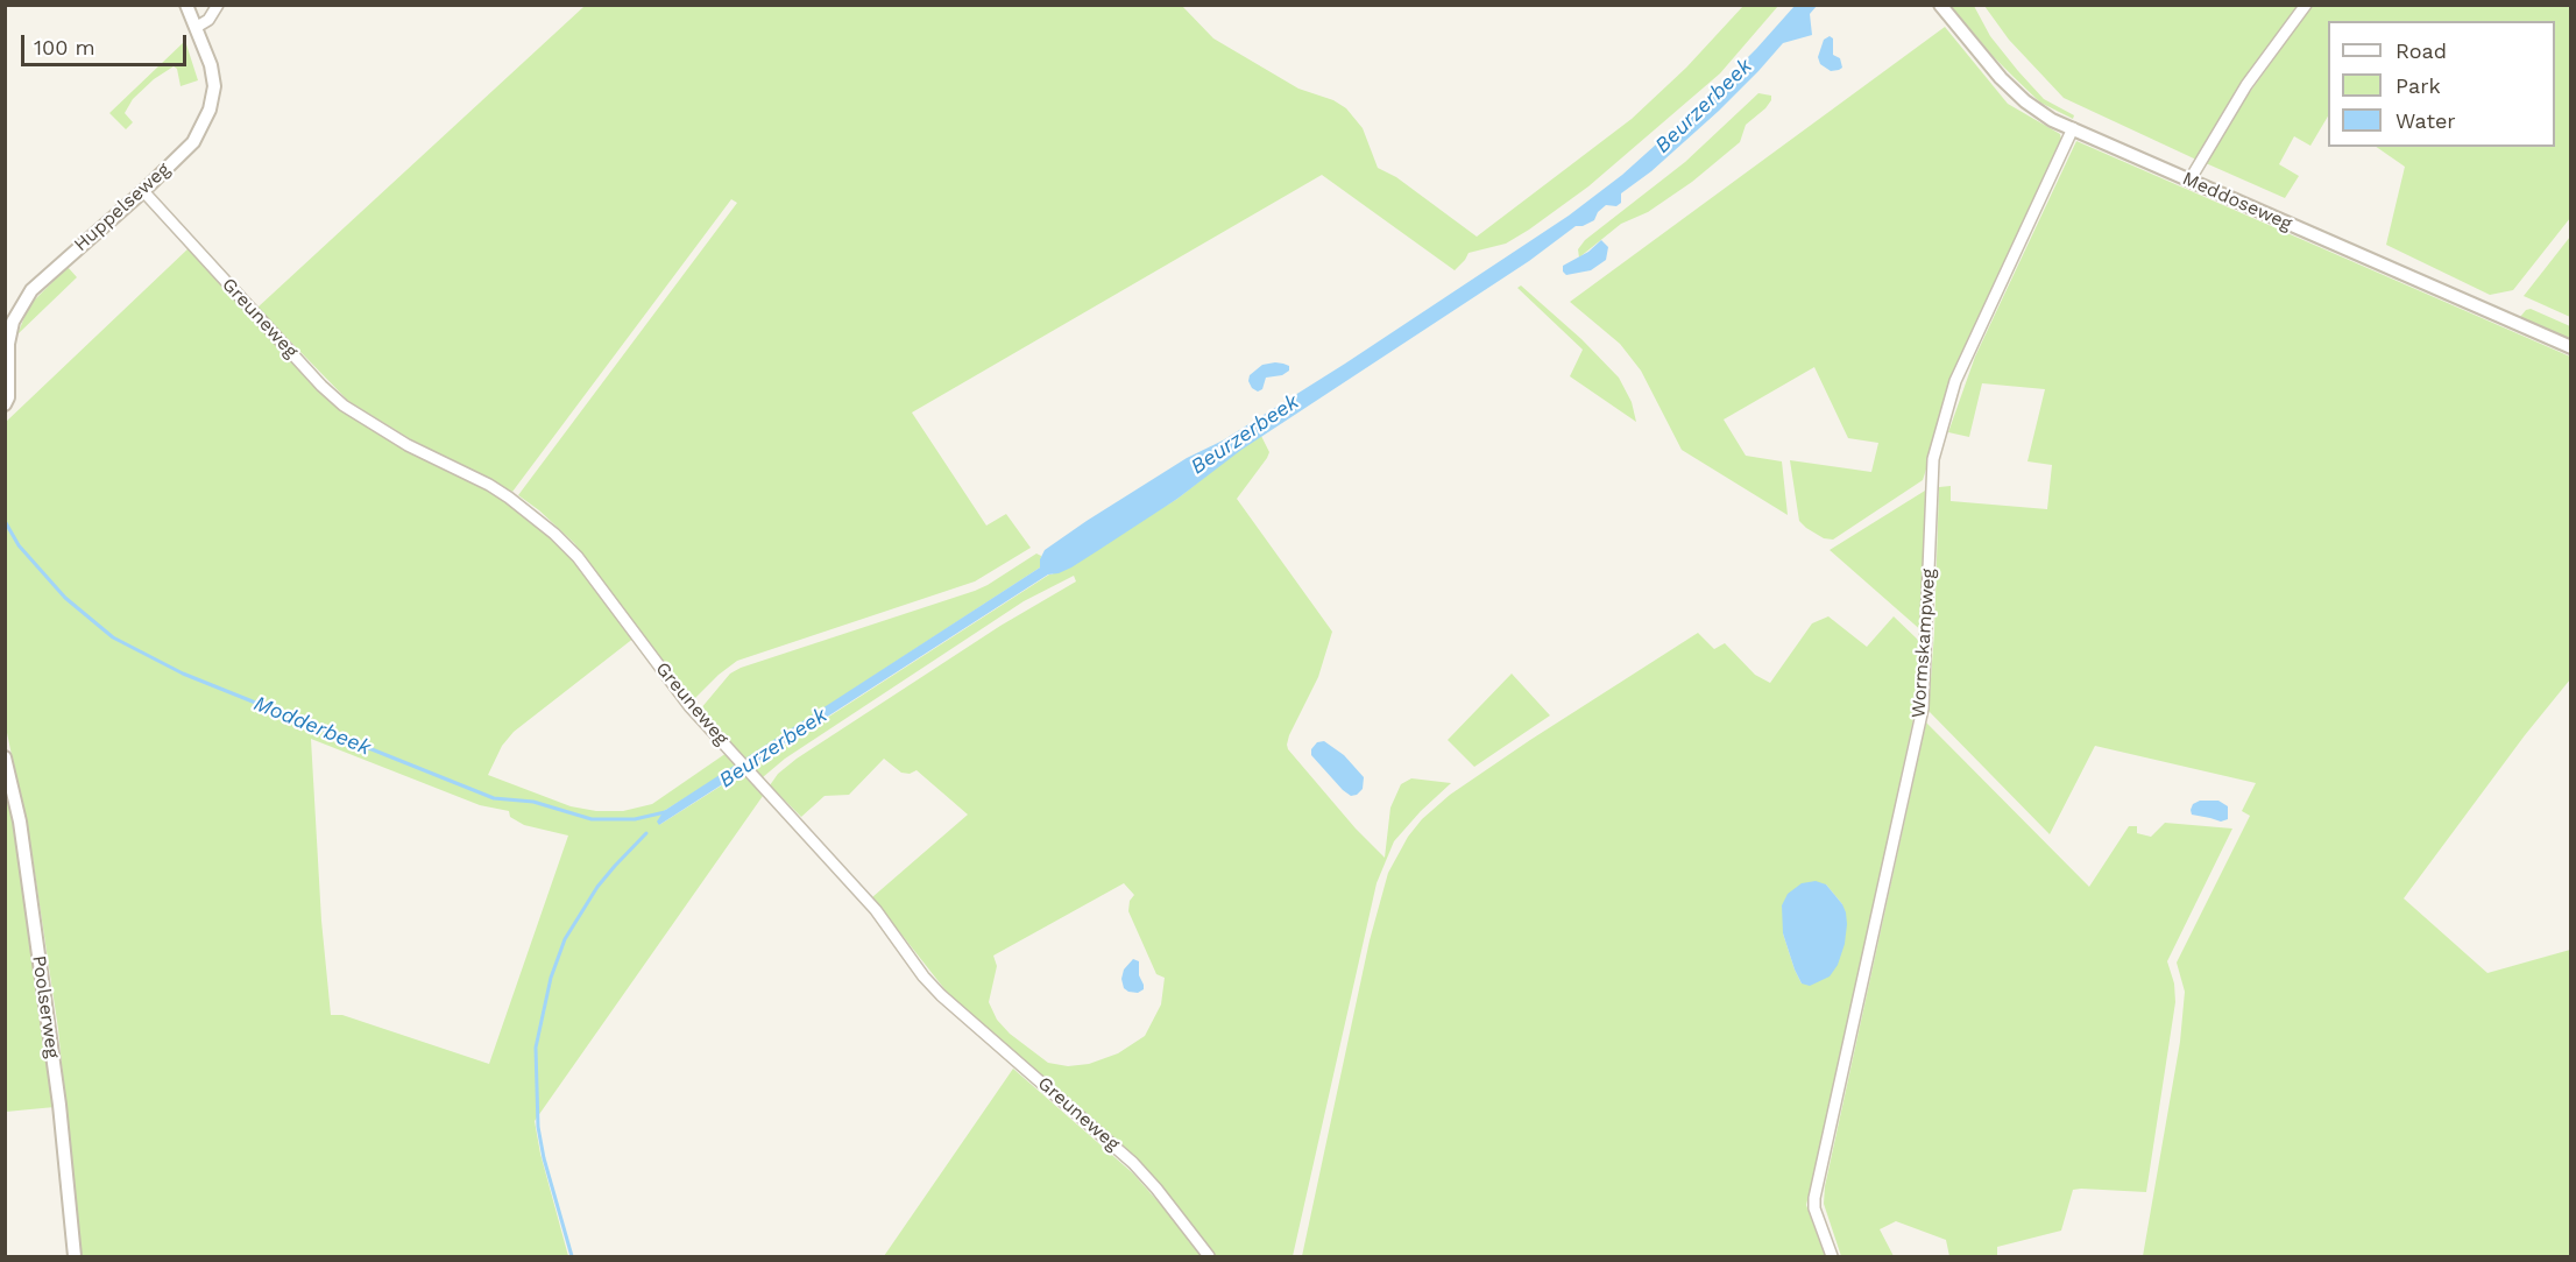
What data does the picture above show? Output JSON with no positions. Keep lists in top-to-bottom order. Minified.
{"streets":{"street":["Meddoseweg","Huppelseweg","Greuneweg","Wormskampweg","Poolserweg"]},"crossings":[["Meddoseweg","Wormskampweg"],["Huppelseweg","Greuneweg"]],"water":["Beurzerbeek","Modderbeek"],"legend":["Road","Park","Water"],"scale_bar":"100 m"}
